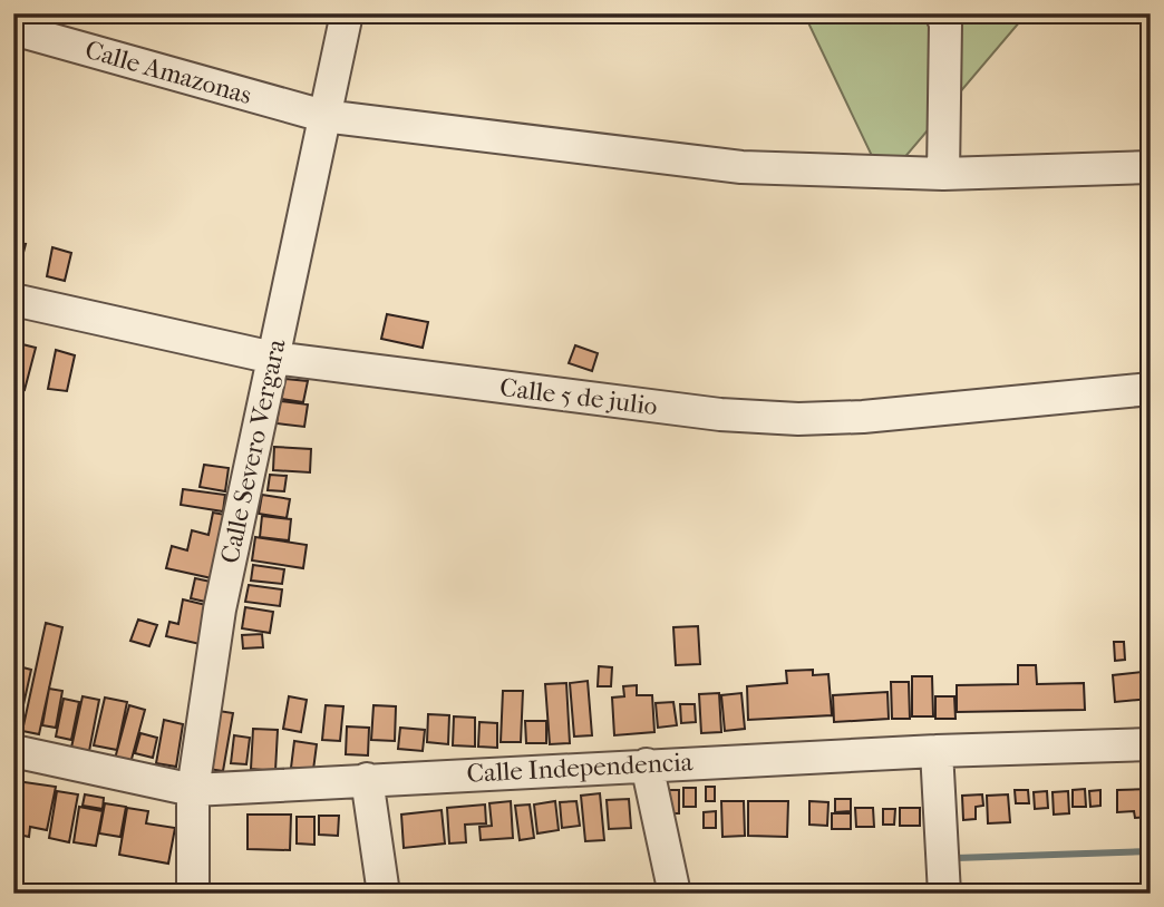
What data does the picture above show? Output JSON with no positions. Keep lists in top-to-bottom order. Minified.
{"streets":{"street":["Calle Amazonas","Calle 5 de julio","Calle Severo Vergara","Calle Independencia"]},"crossings":[["Calle Amazonas","Calle Severo Vergara"],["Calle 5 de julio","Calle Severo Vergara"],["Calle Severo Vergara","Calle Independencia"]]}
